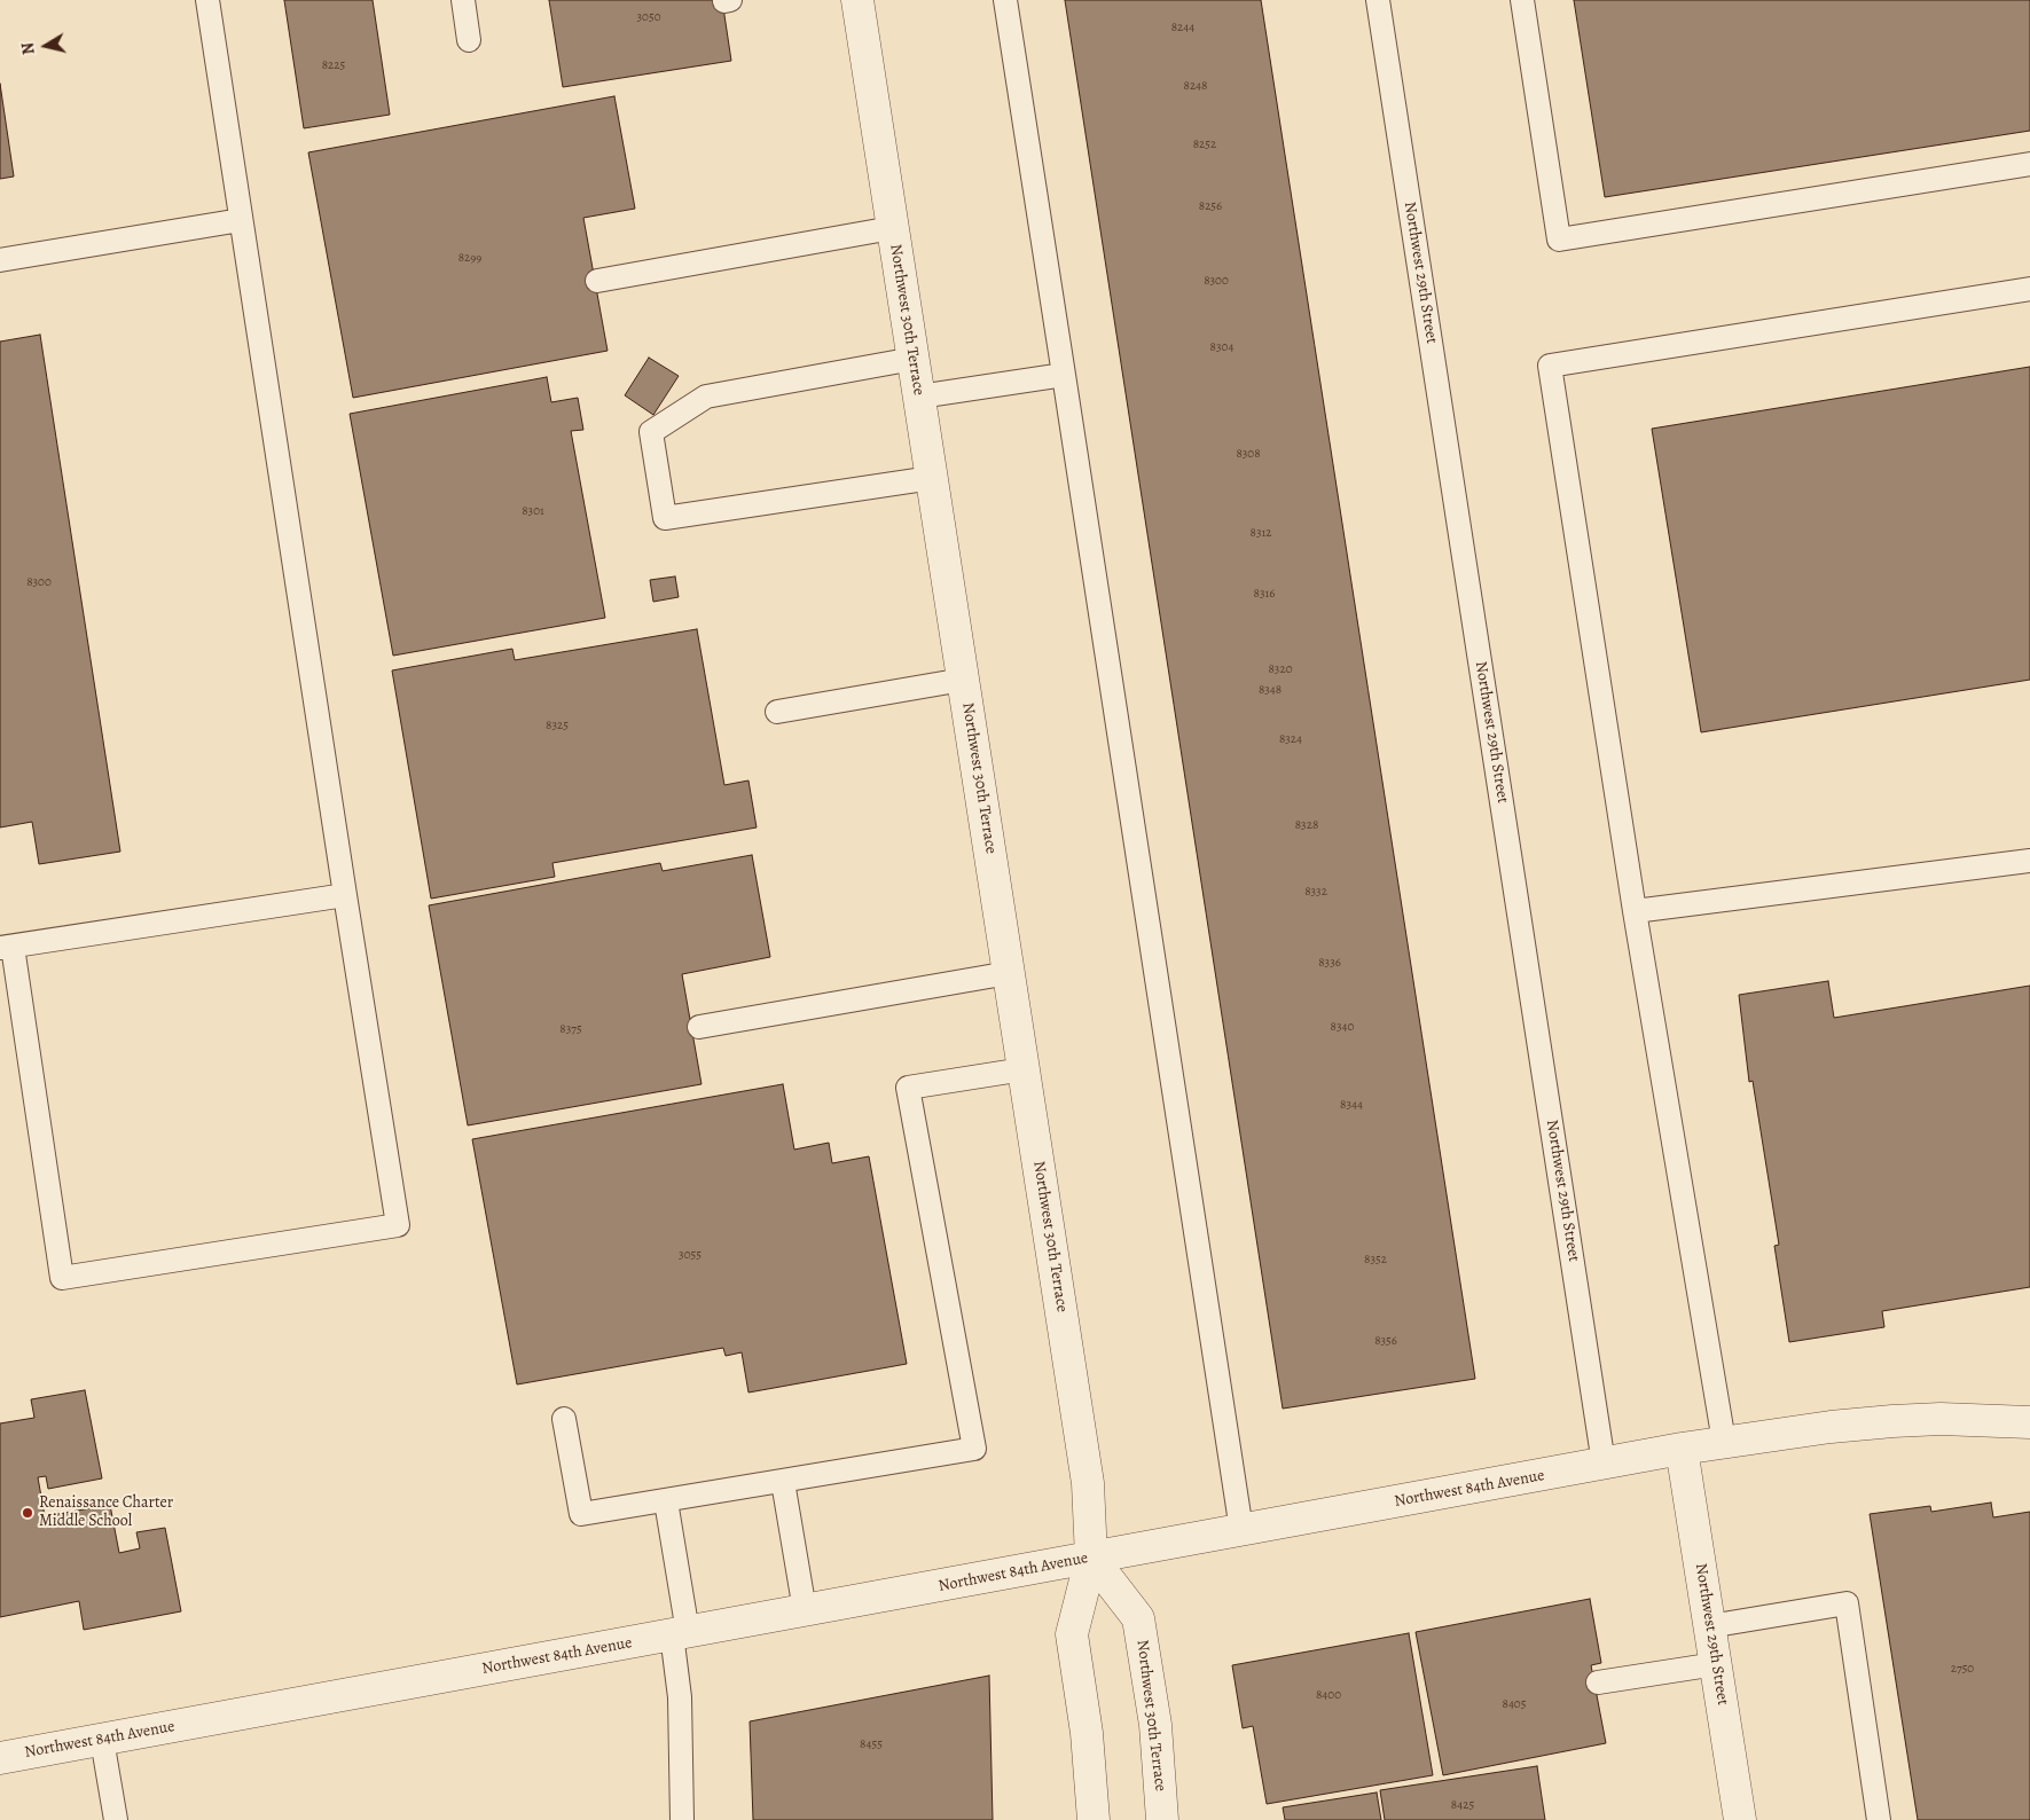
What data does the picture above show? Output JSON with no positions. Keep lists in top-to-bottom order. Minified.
{"streets":{"street":["Northwest 29th Street","Northwest 30th Terrace","Northwest 84th Avenue"]},"crossings":[["Northwest 29th Street","Northwest 84th Avenue"],["Northwest 30th Terrace","Northwest 84th Avenue"]],"places":["Renaissance Charter Middle School"],"house_numbers":["3050","8244","8225","8248","8252","8256","8299","8300","8304","8308","8301","8312","8300","8316","8320","8348","8325","8324","8328","8332","8336","8340","8375","8344","3055","8352","8356","2750","8400","8405","8455","8425"],"north":"left"}
